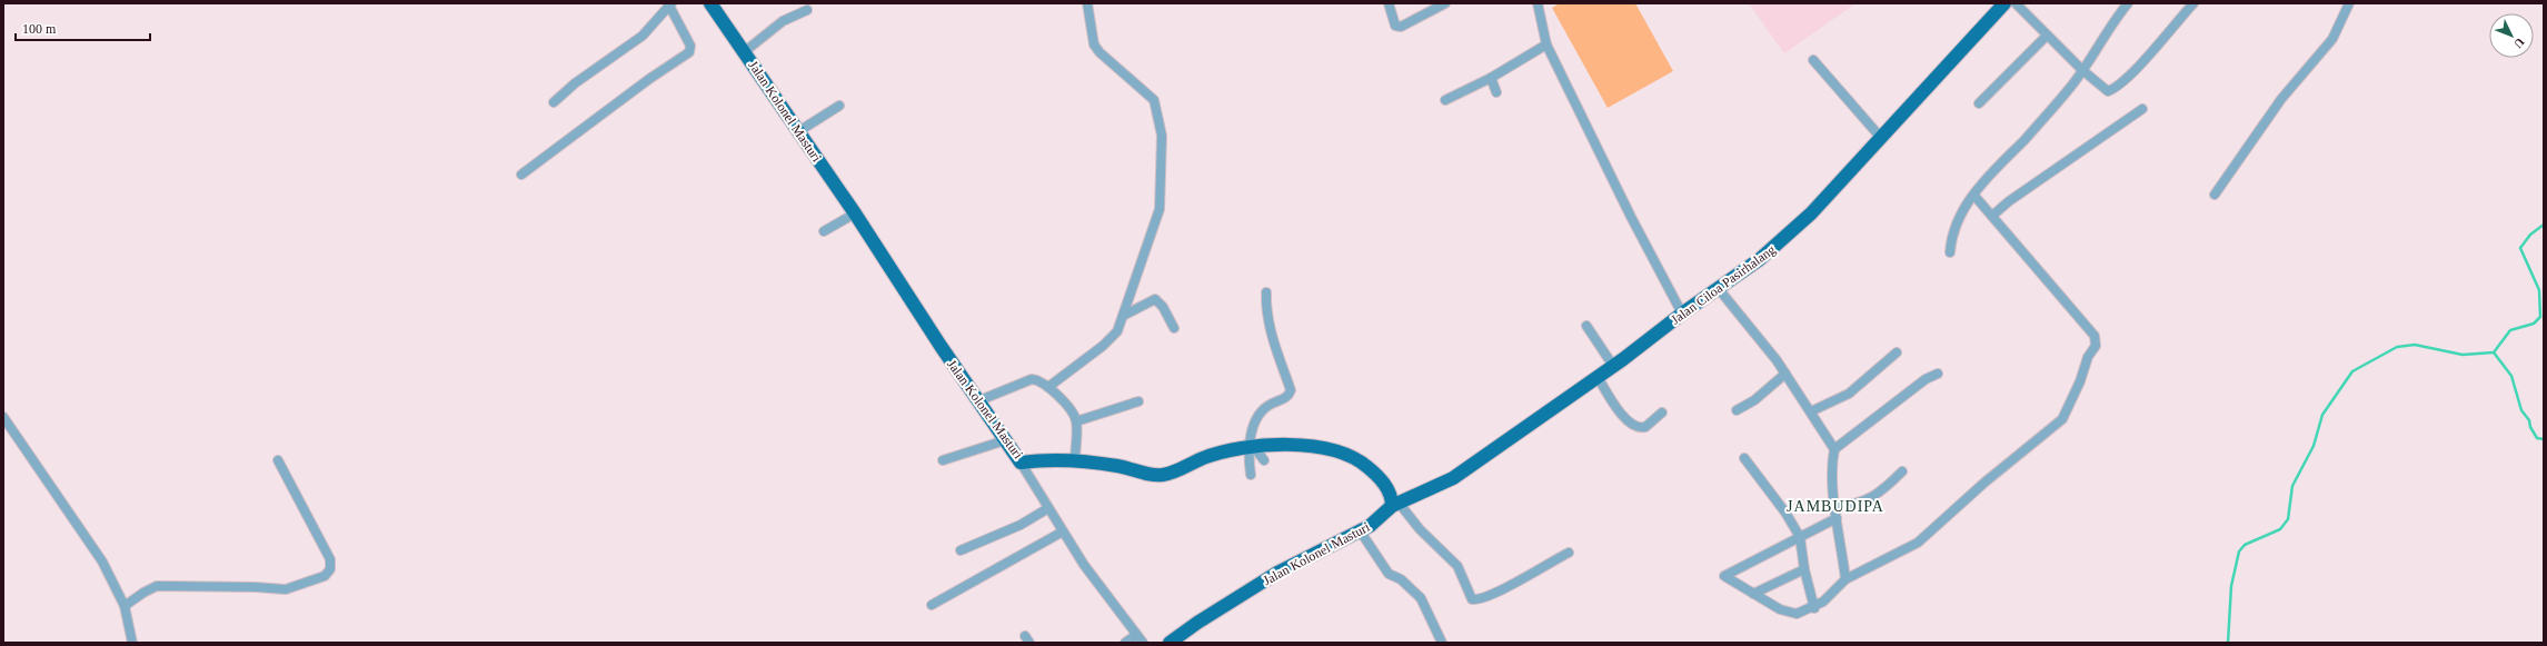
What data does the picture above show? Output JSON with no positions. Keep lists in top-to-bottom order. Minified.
{"streets":{"main road":["Jalan Kolonel Masturi","Jalan Ciloa Pasirhalang"]},"crossings":[["Jalan Kolonel Masturi","Jalan Ciloa Pasirhalang"]],"districts":["JAMBUDIPA"],"scale_bar":"100 m","north":"bottom right"}
